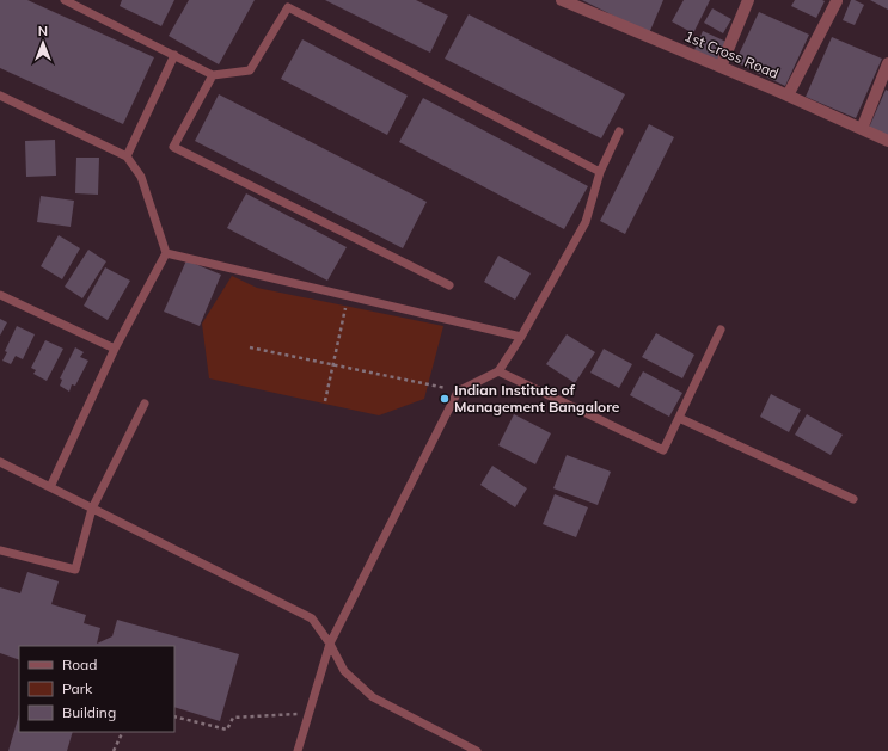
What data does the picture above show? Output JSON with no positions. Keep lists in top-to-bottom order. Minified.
{"streets":{"street":["1st Cross Road"]},"places":["Indian Institute of Management Bangalore"],"legend":["Road","Park","Building"],"north":"top"}
